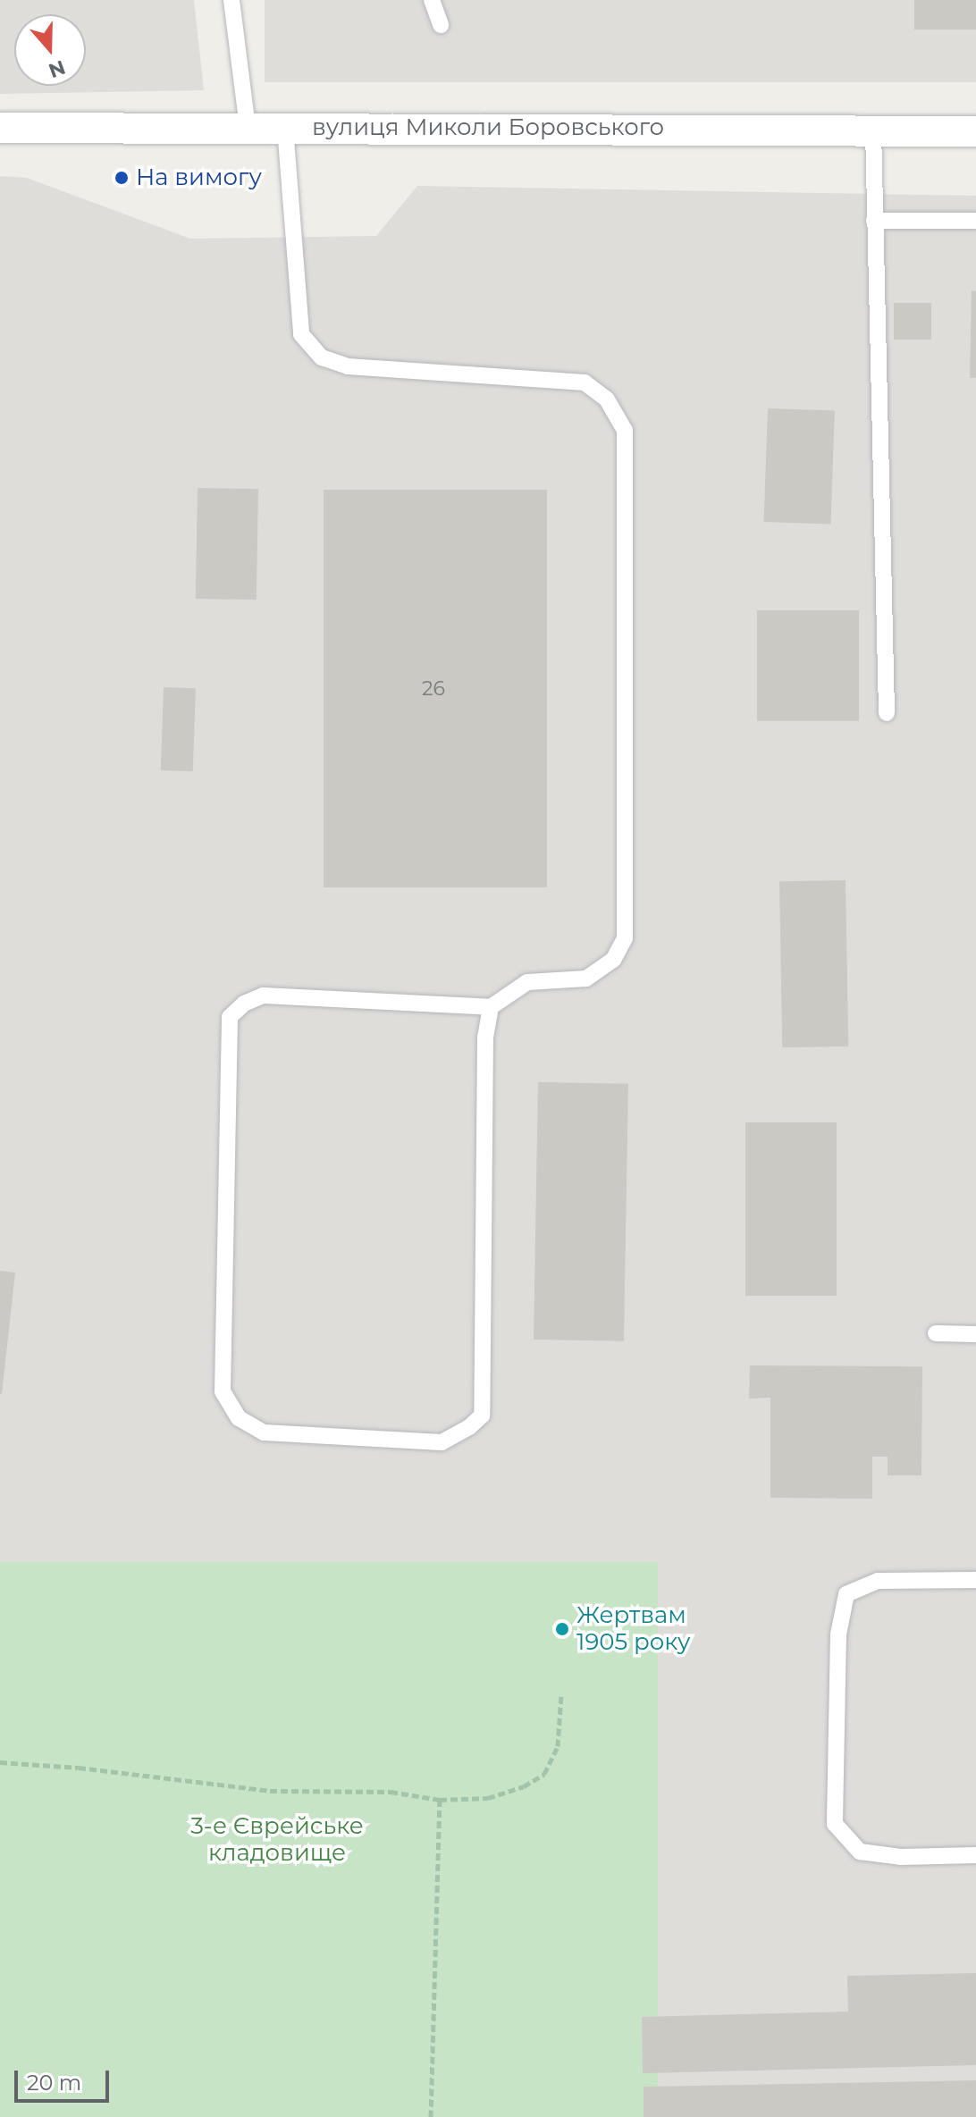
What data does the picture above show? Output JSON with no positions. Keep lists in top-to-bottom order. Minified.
{"streets":{"street":["вулиця Миколи Боровського"]},"parks":["3-е Єврейське кладовище"],"places":["На вимогу","Жертвам 1905 року"],"house_numbers":["26"],"scale_bar":"20 m","north":"bottom"}
